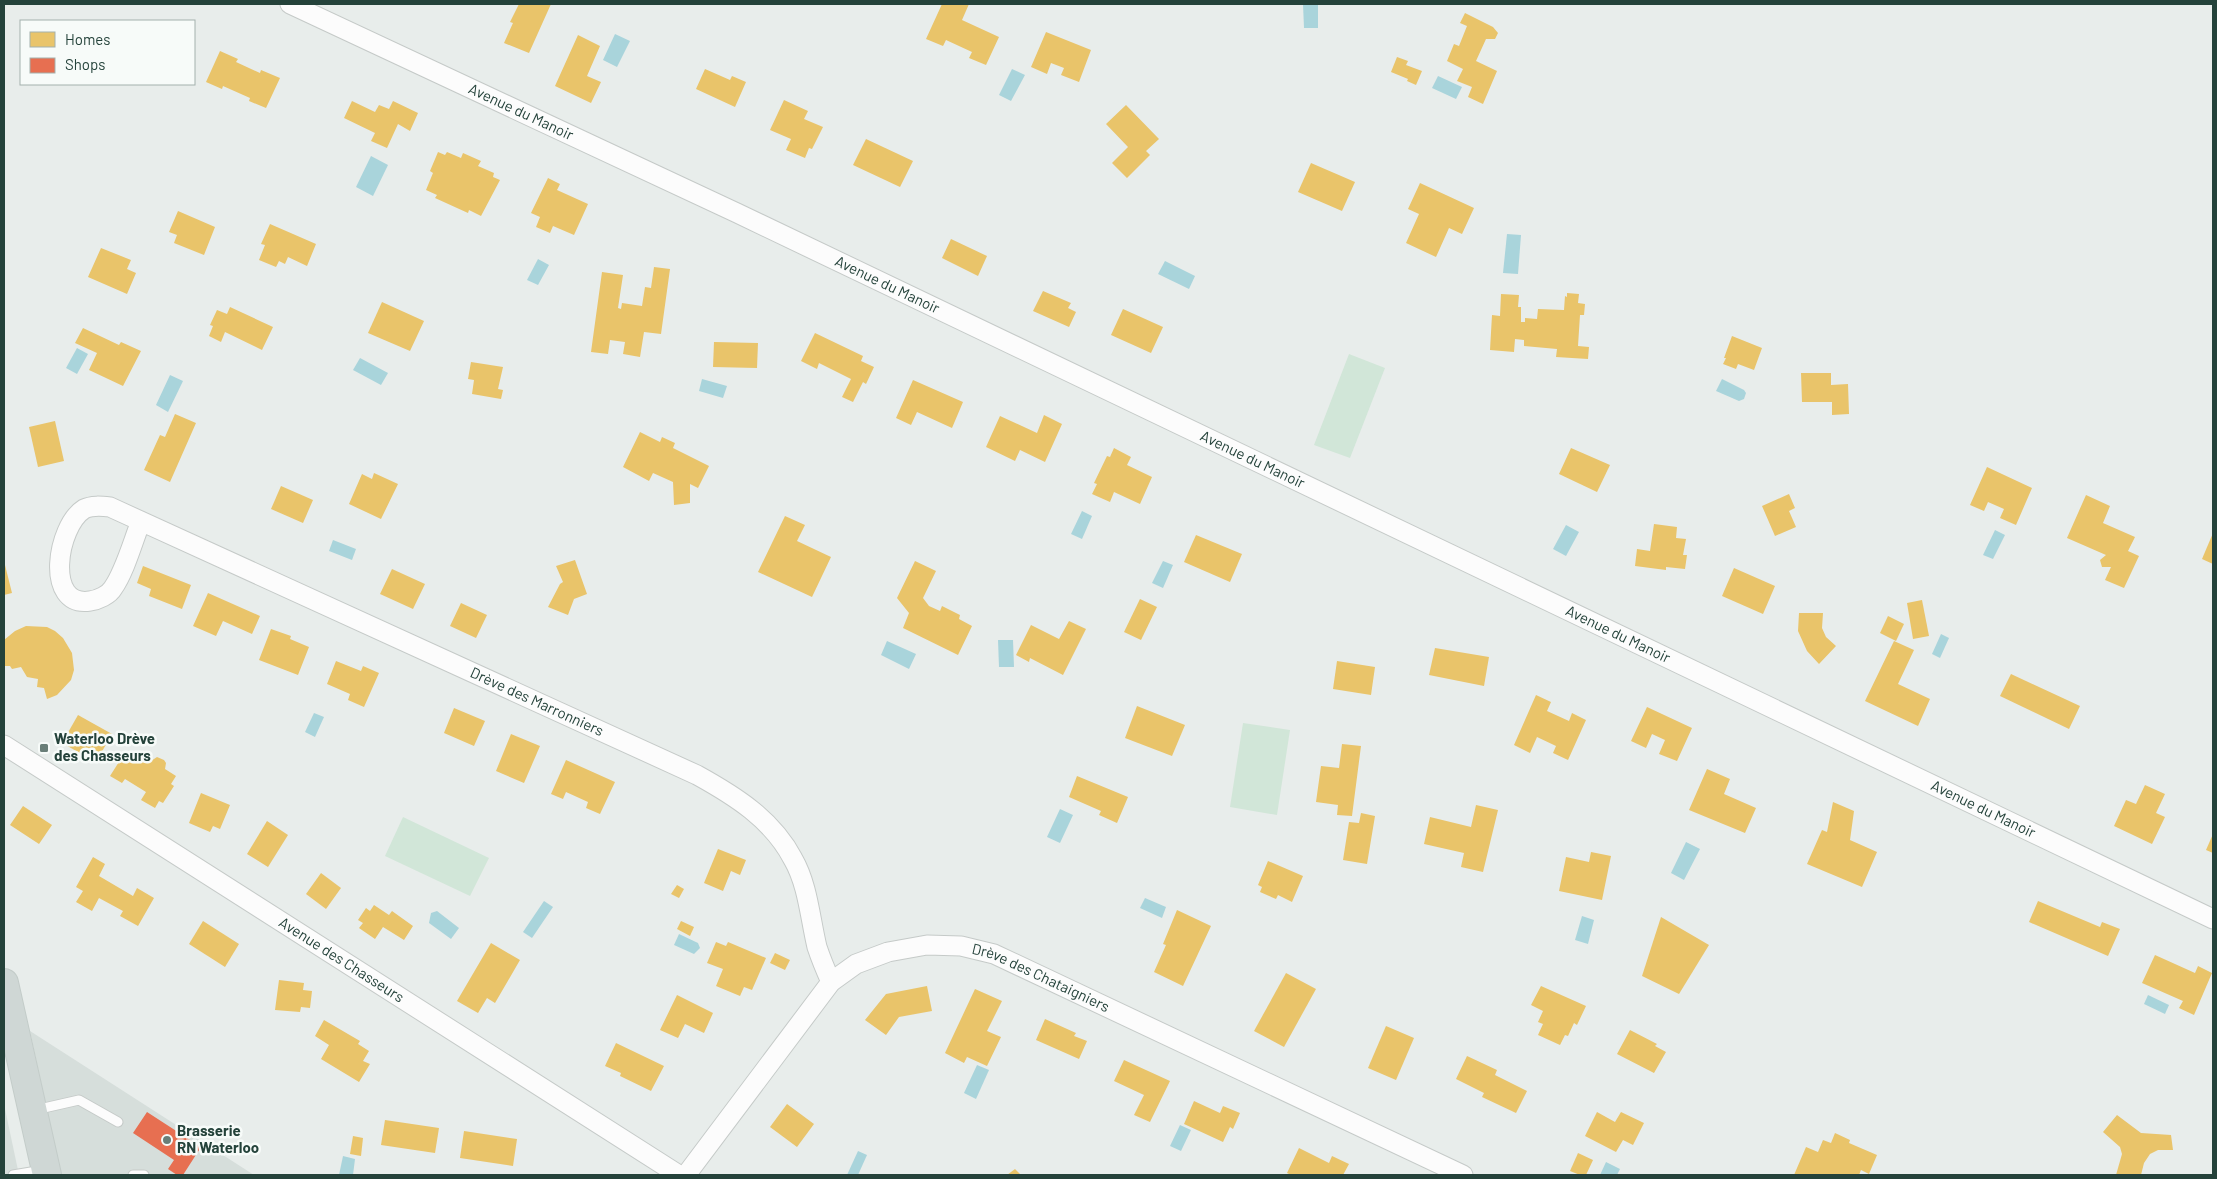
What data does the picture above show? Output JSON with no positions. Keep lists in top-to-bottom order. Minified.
{"streets":{"street":["Avenue du Manoir","Drève des Marronniers","Avenue des Chasseurs","Drève des Chataigniers"]},"crossings":[["Drève des Marronniers","Drève des Chataigniers"]],"places":{"transit":["Waterloo Drève des Chasseurs"],"other":["Brasserie RN Waterloo"]},"legend":["Homes","Shops"]}
